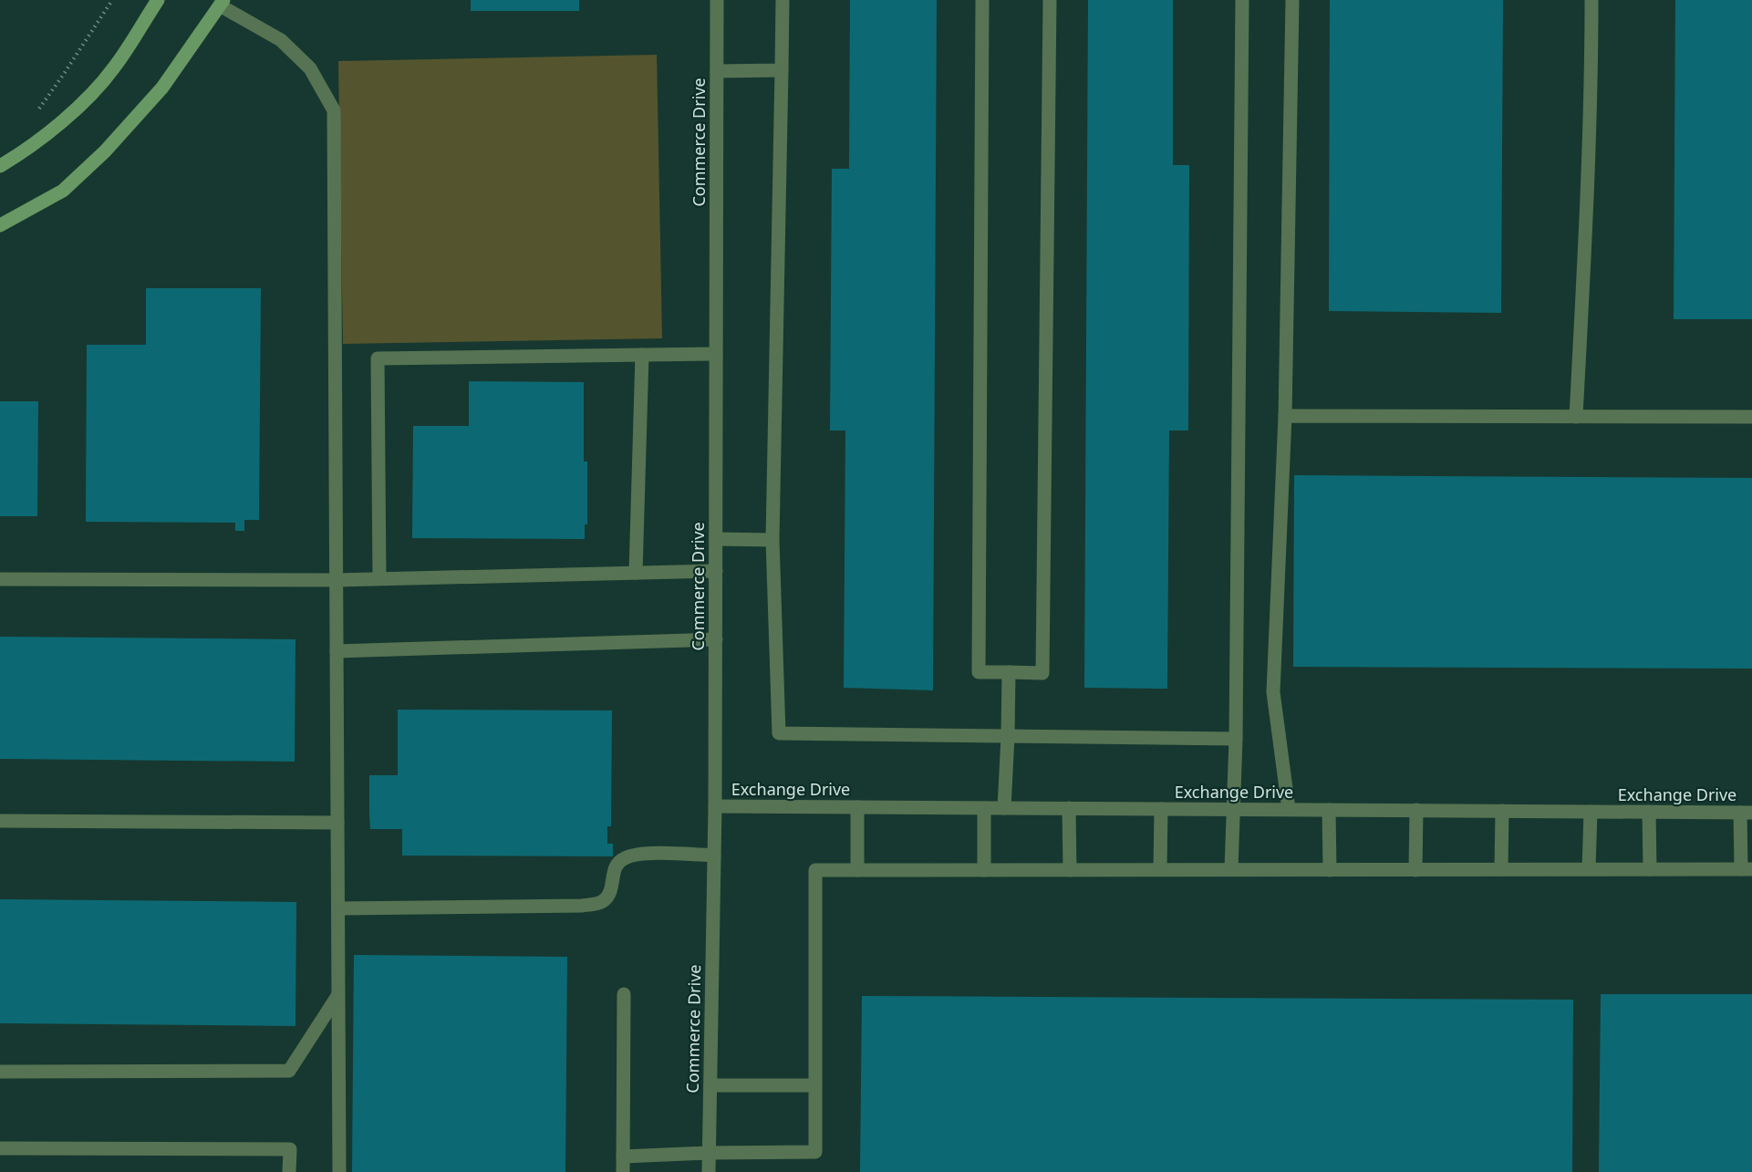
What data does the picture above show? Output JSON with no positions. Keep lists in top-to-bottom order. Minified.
{"streets":{"street":["Commerce Drive","Exchange Drive"]},"crossings":[["Commerce Drive","Exchange Drive"]]}
